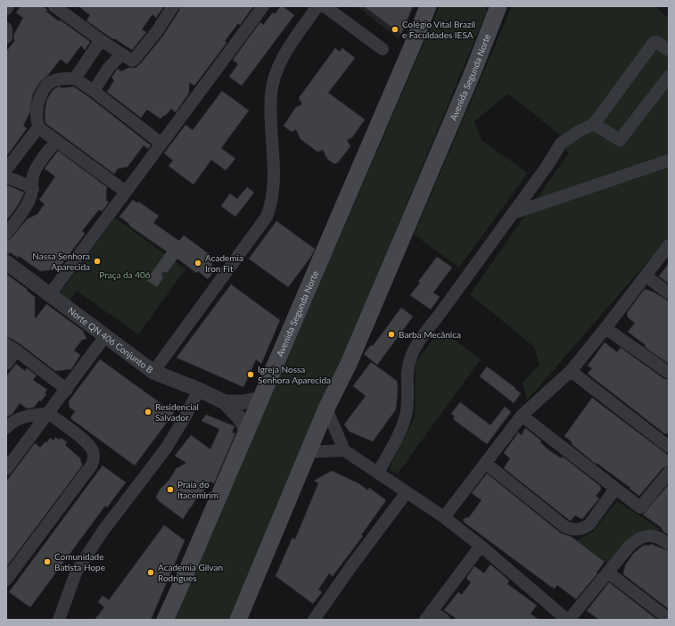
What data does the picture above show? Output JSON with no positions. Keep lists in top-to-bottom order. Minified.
{"streets":{"main road":["Avenida Segunda Norte"],"street":["Norte QN 406 Conjunto B"]},"crossings":[["Avenida Segunda Norte","Norte QN 406 Conjunto B"]],"parks":["Praça da 406"],"places":["Colégio Vital Brazil e Faculdades IESA","Nassa Senhora Aparecida","Academia Iron Fit","Barba Mecânica","Igreja Nossa Senhora Aparecida","Residencial Salvador","Praia do Itacemirim","Comunidade Batista Hope","Academia Gilvan Rodrigues"]}
